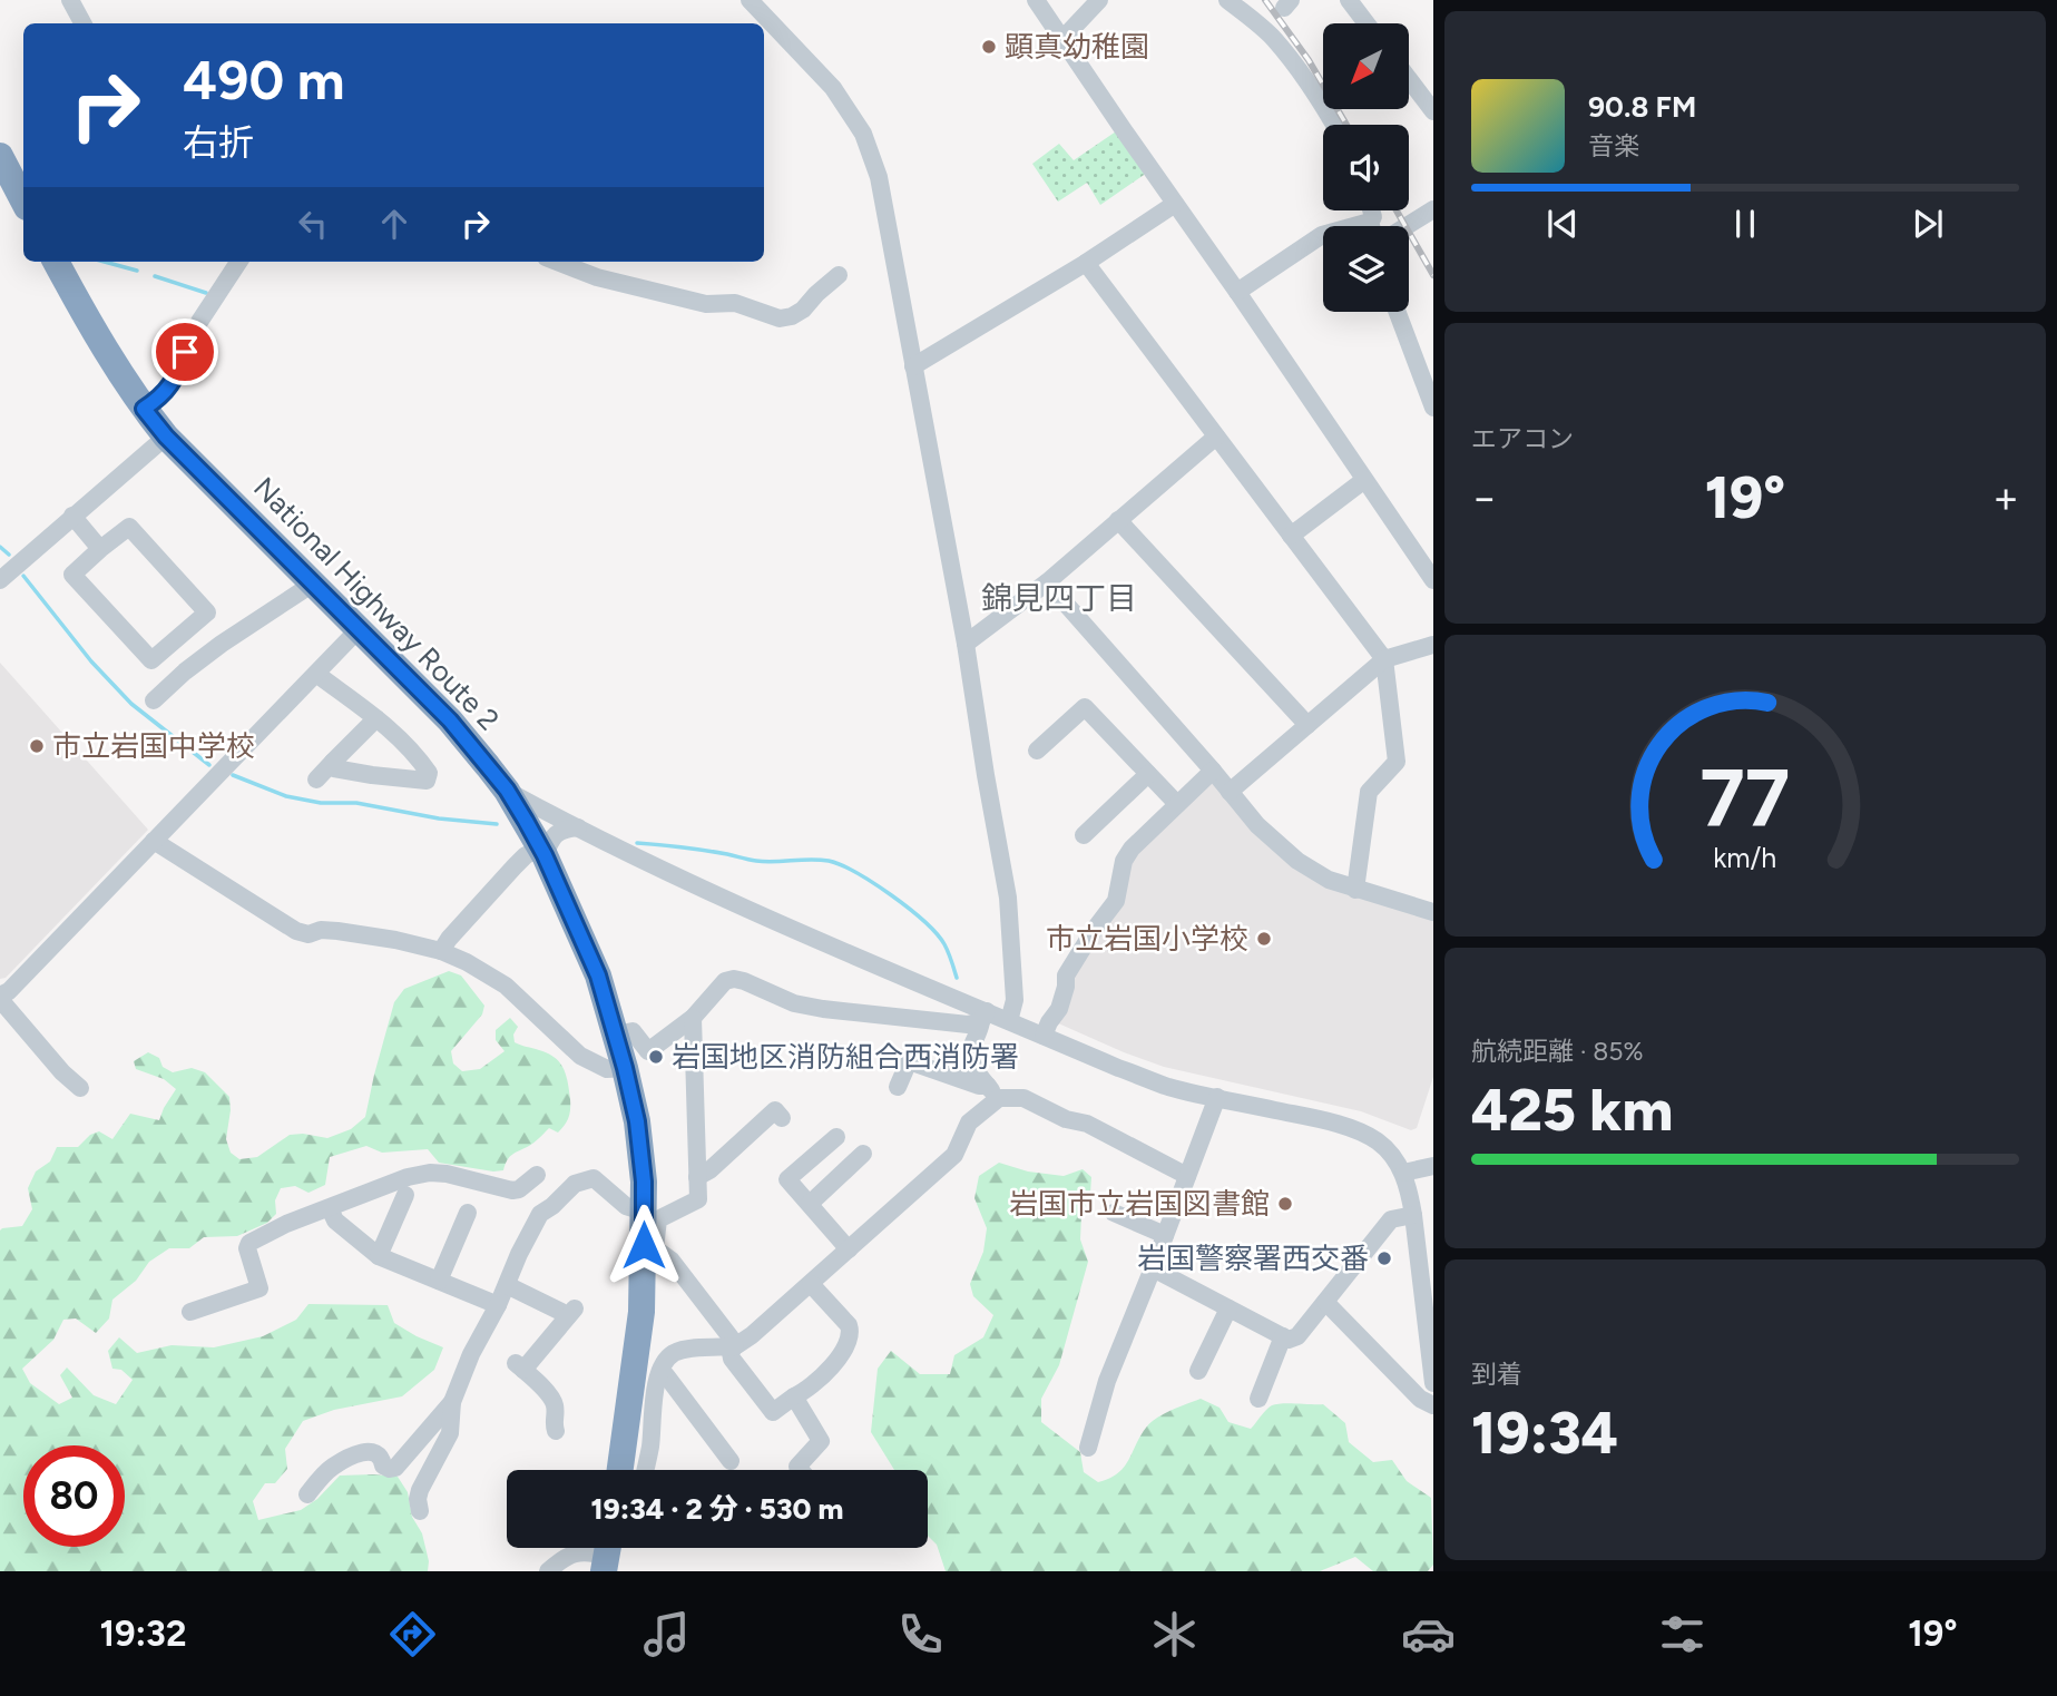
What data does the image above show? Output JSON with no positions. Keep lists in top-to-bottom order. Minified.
{"streets":{"highway":["National Highway Route 2"]},"districts":["錦見四丁目"],"places":["顕真幼稚園","市立岩国中学校","市立岩国小学校","岩国地区消防組合西消防署","岩国市立岩国図書館","岩国警察署西交番"],"north":"bottom left","page":{"turn":["490 m","右折"],"song":["90.8 FM","音楽"],"tile":["エアコン",["航続距離 · 85%","425 km"],["到着","19:34"]],"heat":["−","19°","+"],"limit":"80","trip":"19:34 · 2 分 · 530 m","tabs":["19:32","19°"],"gauge":["77","km/h"]}}
